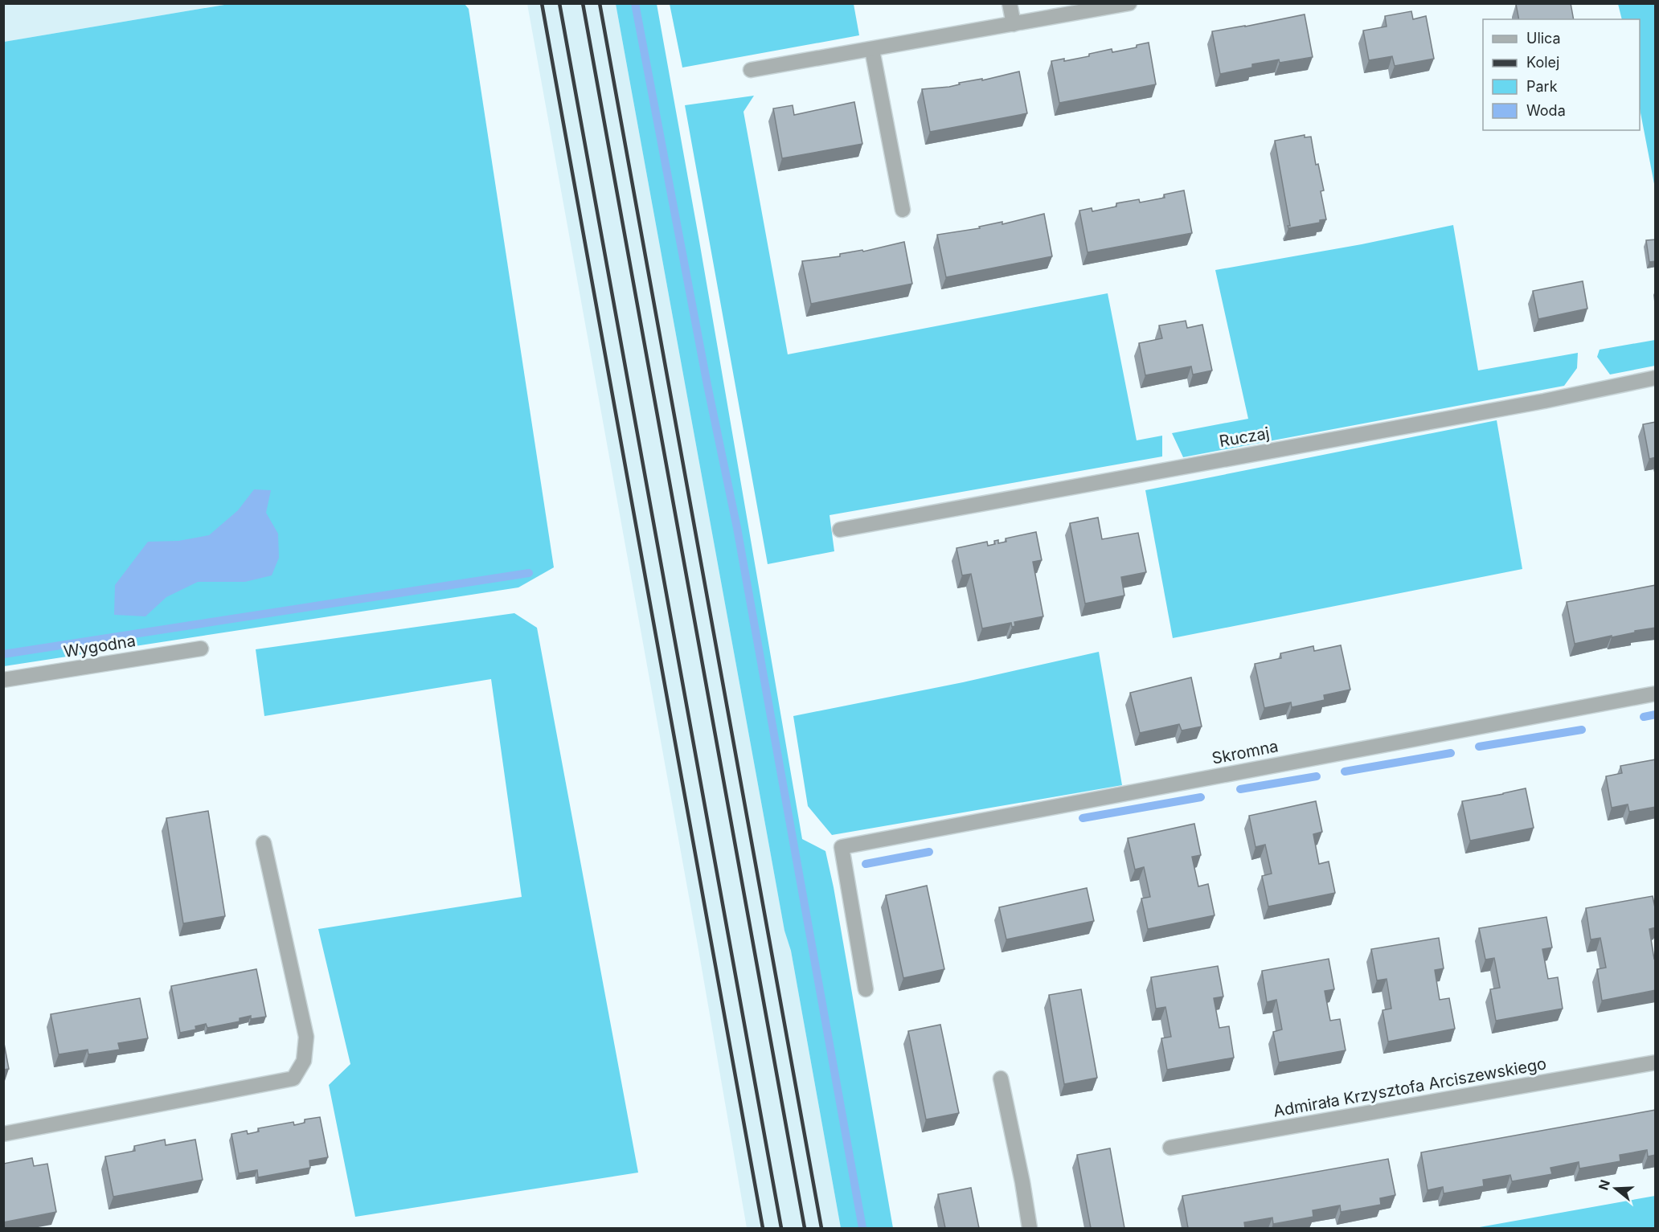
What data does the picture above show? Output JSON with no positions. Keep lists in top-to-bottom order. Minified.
{"streets":{"street":["Ruczaj","Wygodna","Skromna","Admirała Krzysztofa Arciszewskiego"]},"legend":["Ulica","Kolej","Park","Woda"],"north":"left"}
